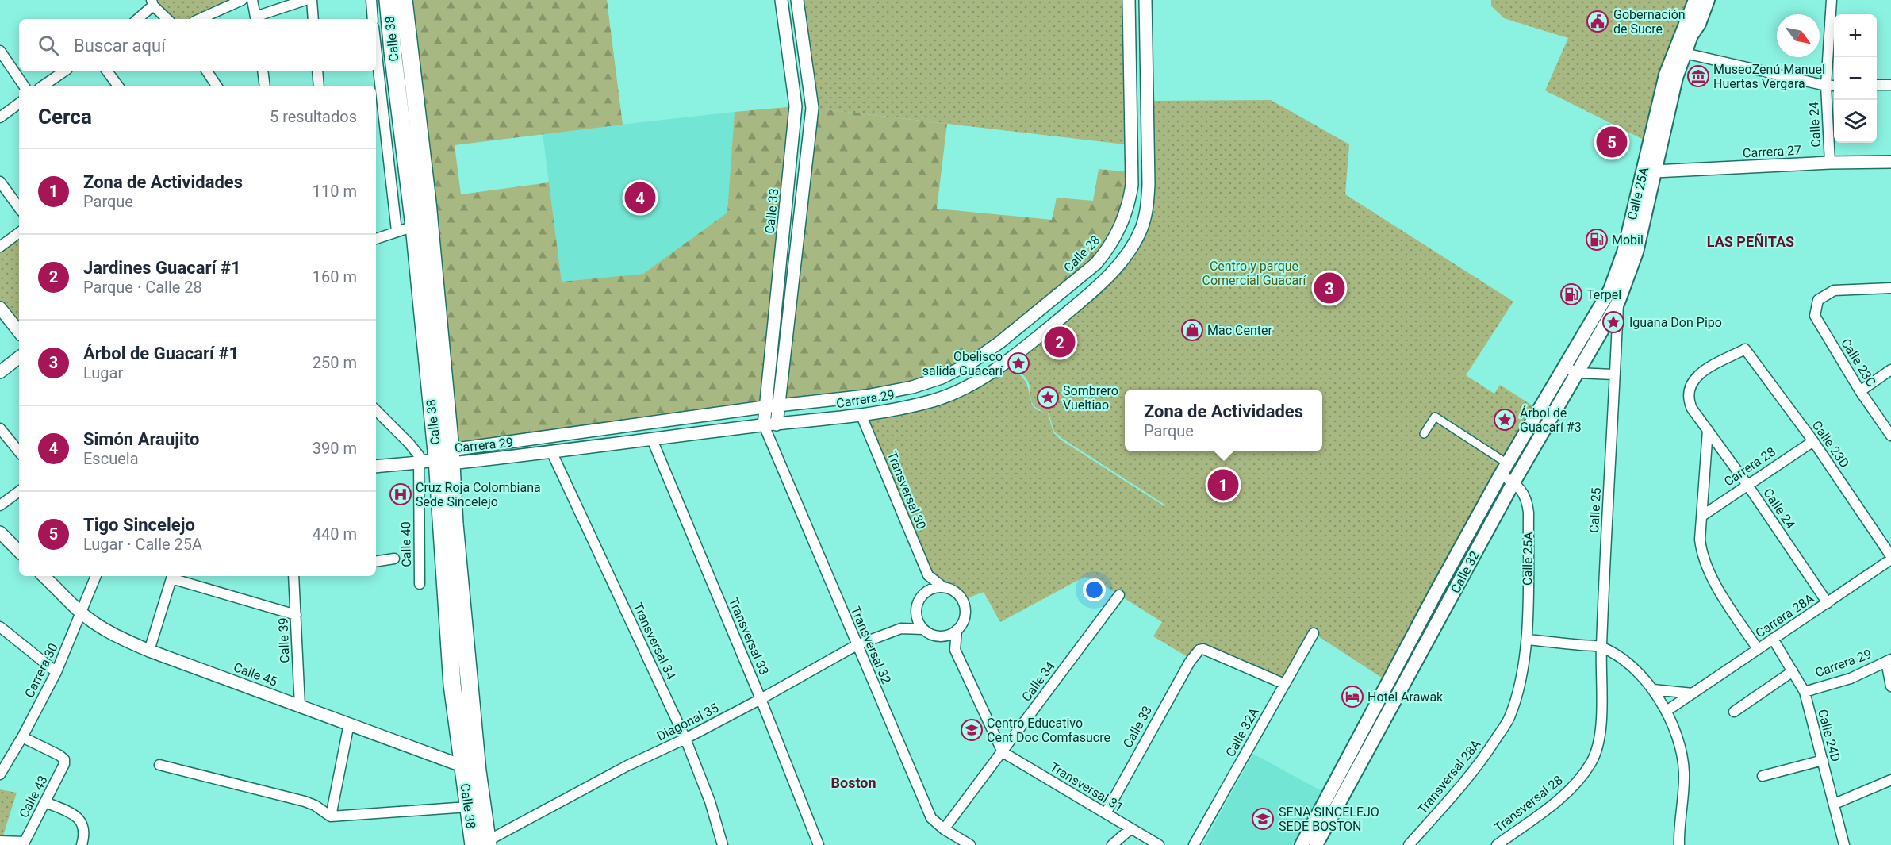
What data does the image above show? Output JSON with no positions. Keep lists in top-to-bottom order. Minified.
{"streets":{"highway":["Calle 38"],"main road":["Calle 25A","Calle 32"],"street":["Calle 24","Carrera 27","Calle 33","Calle 28","Calle 23C","Carrera 29","Calle 23D","Carrera 28","Transversal 30","Calle 25","Calle 40","Carrera 28A","Transversal 33","Calle 39","Transversal 34","Transversal 32","Carrera 30","Calle 45","Calle 34","Diagonal 35","Calle 32A","Calle 24D","Transversal 28A","Transversal 31","Calle 43","Transversal 28"]},"crossings":[["Calle 38","Carrera 29"],["Calle 38","Calle 45"],["Calle 38","Diagonal 35"],["Calle 24","Carrera 27"],["Calle 24","Calle 23D"],["Calle 24","Carrera 28"],["Calle 24","Carrera 28A"],["Carrera 27","Calle 25A"],["Calle 25A","Calle 25"],["Calle 25A","Calle 32"],["Calle 25A","Transversal 28A"],["Calle 33","Carrera 29"],["Calle 33","Transversal 32"],["Calle 33","Calle 32A"],["Calle 33","Transversal 31"],["Calle 28","Carrera 29"],["Carrera 29","Transversal 30"],["Carrera 29","Transversal 33"],["Carrera 29","Transversal 34"],["Carrera 29","Transversal 32"],["Carrera 29","Calle 24D"],["Calle 23D","Carrera 28"],["Calle 23D","Carrera 28A"],["Transversal 30","Diagonal 35"],["Calle 25","Calle 32"],["Calle 25","Transversal 28"],["Carrera 28A","Calle 24D"],["Transversal 33","Diagonal 35"],["Calle 39","Calle 45"],["Transversal 34","Diagonal 35"],["Transversal 32","Calle 34"],["Transversal 32","Diagonal 35"],["Carrera 30","Calle 45"],["Carrera 30","Calle 43"],["Calle 34","Transversal 31"]],"districts":["LAS PEÑITAS","Boston"],"parks":["Centro y parque Comercial Guacarí"],"places":{"public building":["Gobernación de Sucre"],"museum":["MuseoZenú Manuel Huertas Vergara"],"fuel station":["Mobil","Terpel"],"place":["Iguana Don Pipo","Obelisco salida Guacarí","Sombrero Vueltiao","Árbol de Guacarí #3"],"shop":["Mac Center"],"hospital":["Cruz Roja Colombiana Sede Sincelejo"],"hotel":["Hotel Arawak"],"school or university":["Centro Educativo Cent Doc Comfasucre","SENA SINCELEJO SEDE BOSTON"]},"north":"bottom right","page":{"map_buttons":["+","−"],"search":"Buscar aquí","heading":["Cerca","5 resultados"],"pins":["5","4","3","2","1"],"list":[{"mark":"1","name":"Zona de Actividades","note":"Parque","value":"110 m"},{"mark":"2","name":"Jardines Guacarí #1","note":"Parque · Calle 28","value":"160 m"},{"mark":"3","name":"Árbol de Guacarí #1","note":"Lugar","value":"250 m"},{"mark":"4","name":"Simón Araujito","note":"Escuela","value":"390 m"},{"mark":"5","name":"Tigo Sincelejo","note":"Lugar · Calle 25A","value":"440 m"}],"popup":["Zona de Actividades","Parque"]}}
